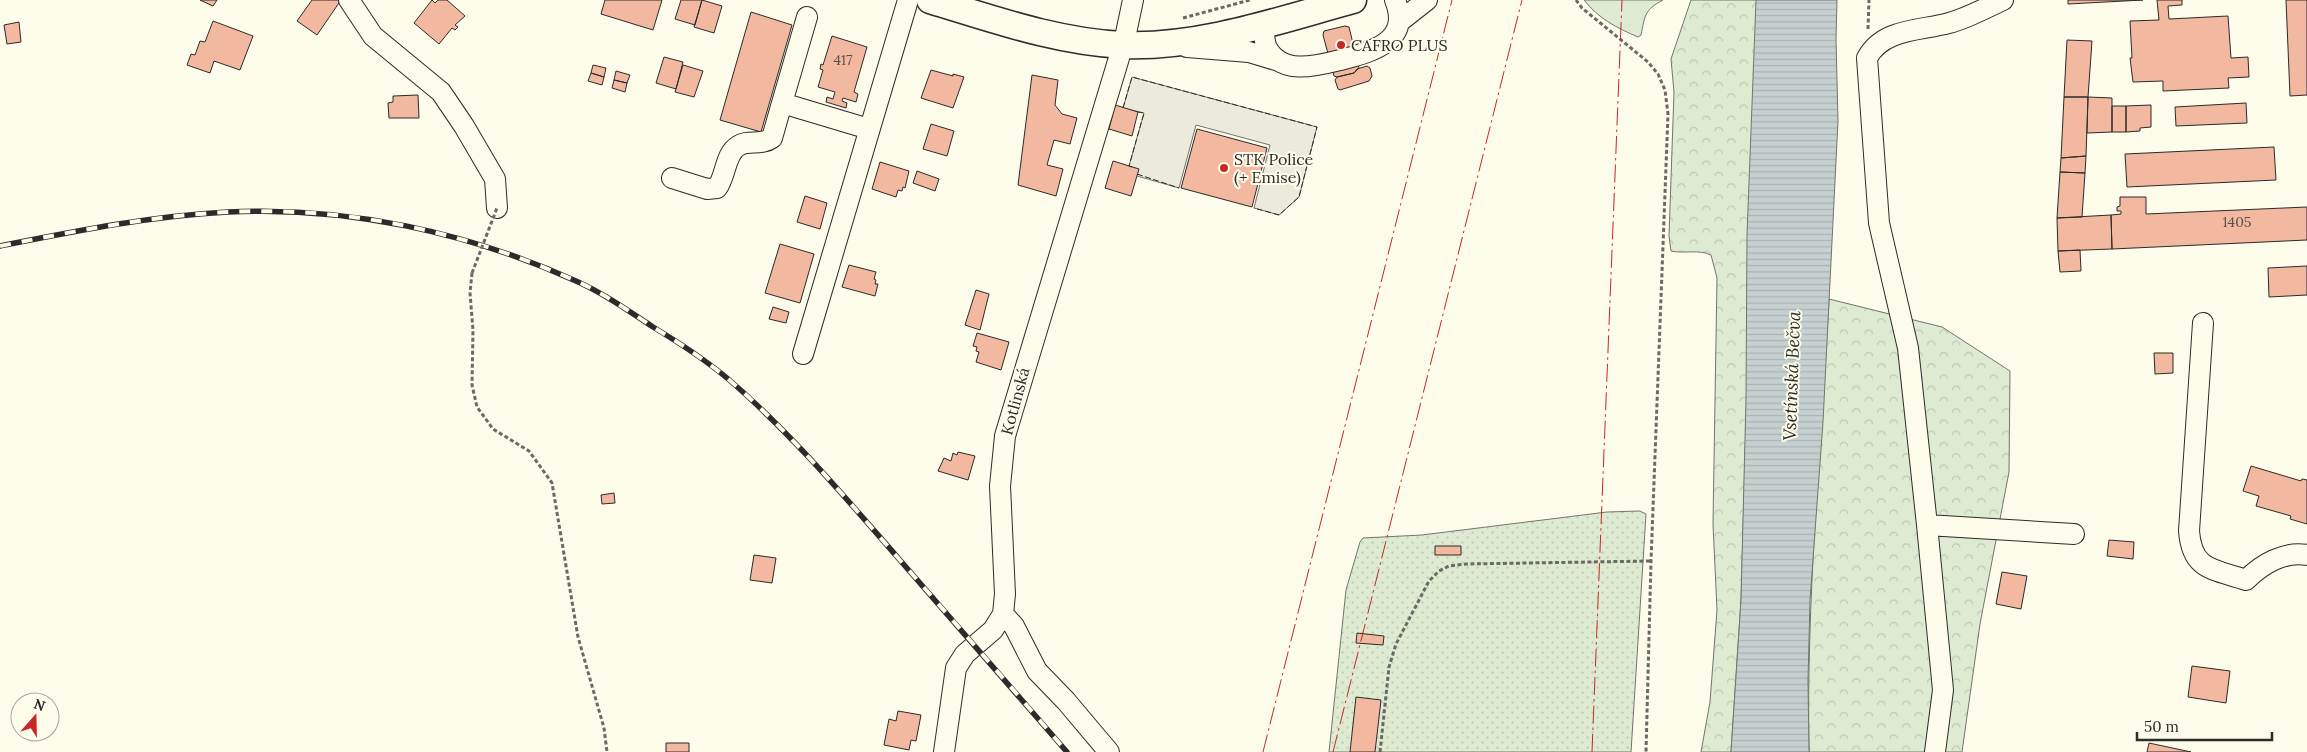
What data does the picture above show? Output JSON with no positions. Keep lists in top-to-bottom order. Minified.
{"streets":{"street":["Kotlinská"]},"water":["Vsetínská Bečva"],"places":["CAFRO PLUS","STK Police (+ Emise)"],"house_numbers":["417","1405"],"scale_bar":"50 m","north":"top"}
